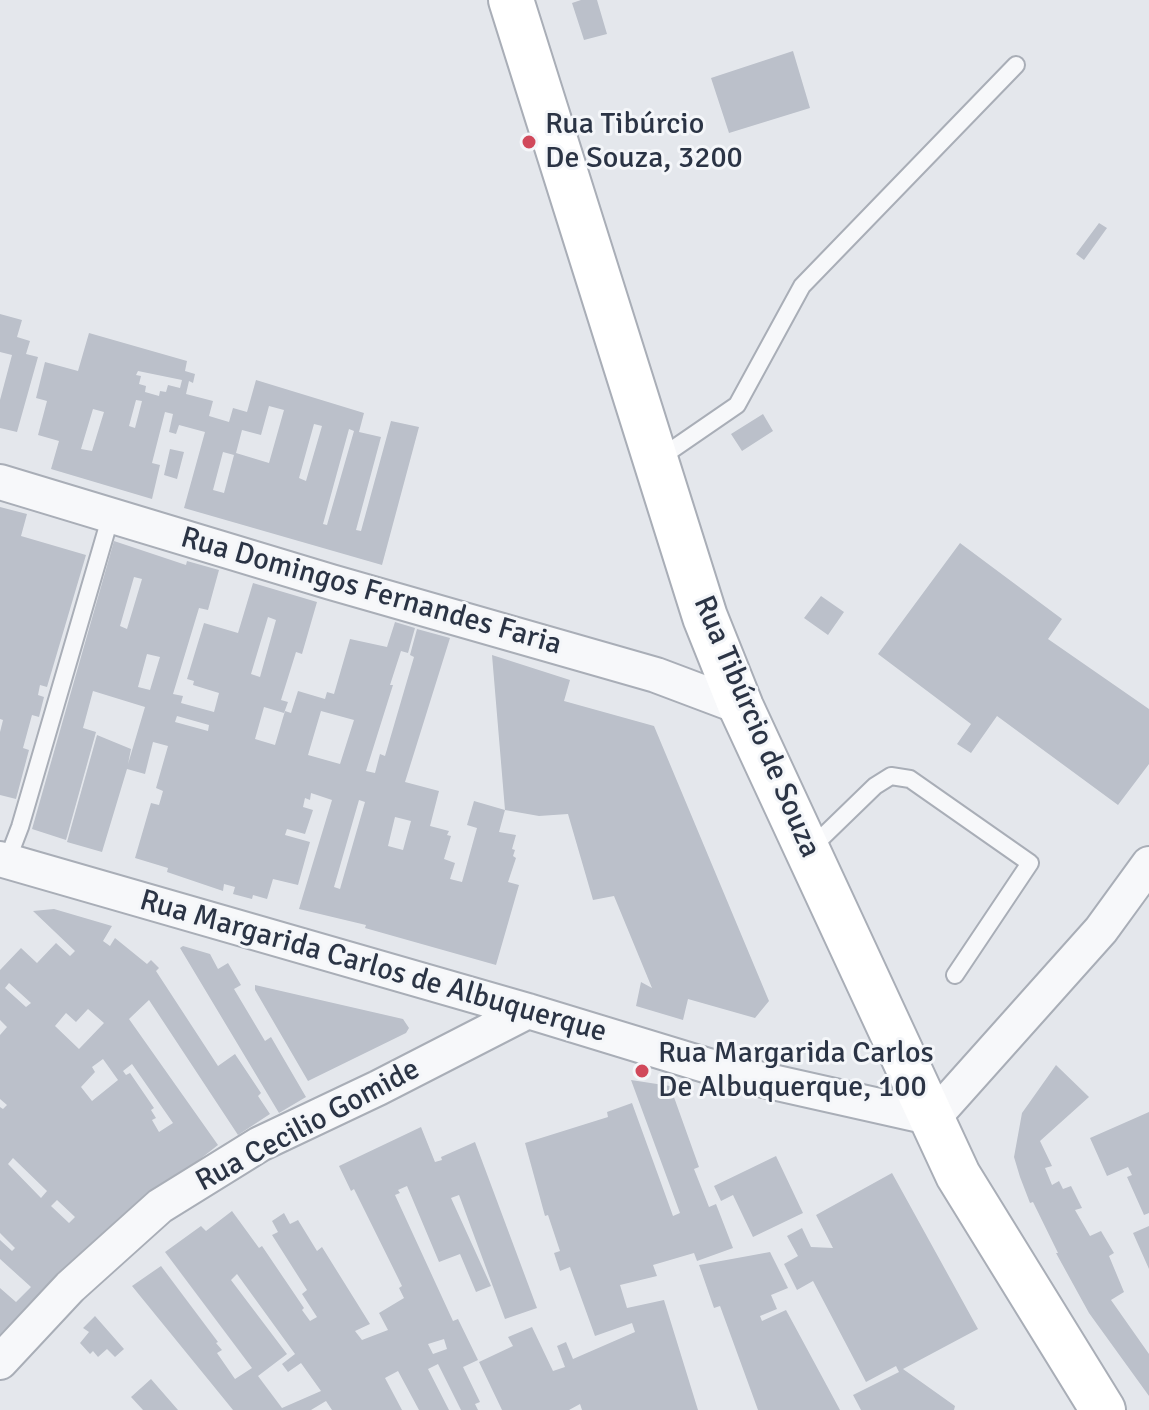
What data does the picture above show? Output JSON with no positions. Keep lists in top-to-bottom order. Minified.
{"streets":{"main road":["Rua Tibúrcio de Souza"],"street":["Rua Domingos Fernandes Faria","Rua Margarida Carlos de Albuquerque","Rua Cecilio Gomide"]},"crossings":[["Rua Domingos Fernandes Faria","Rua Tibúrcio de Souza"],["Rua Tibúrcio de Souza","Rua Margarida Carlos de Albuquerque"],["Rua Margarida Carlos de Albuquerque","Rua Cecilio Gomide"]],"places":["Rua Tibúrcio De Souza, 3200","Rua Margarida Carlos De Albuquerque, 100"]}
